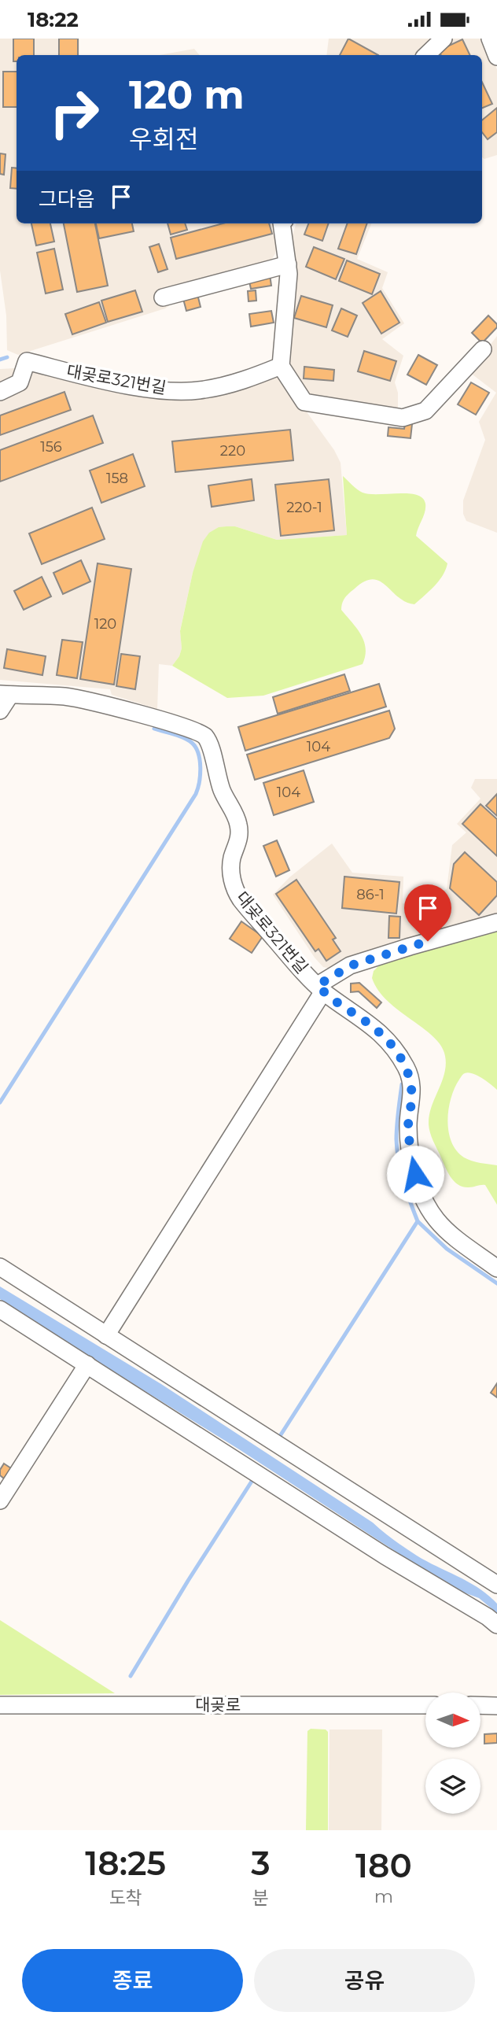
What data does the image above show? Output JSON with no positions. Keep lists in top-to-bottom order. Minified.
{"streets":{"street":["대곶로321번길","대곶로"]},"house_numbers":["156","220","158","220-1","120","104","104","86-1"],"north":"right","page":{"status":"18:22","turn":["120 m","우회전"],"then":"그다음","eta":["18:25","도착","3","분","180","m"],"buttons":["종료","공유"]}}
